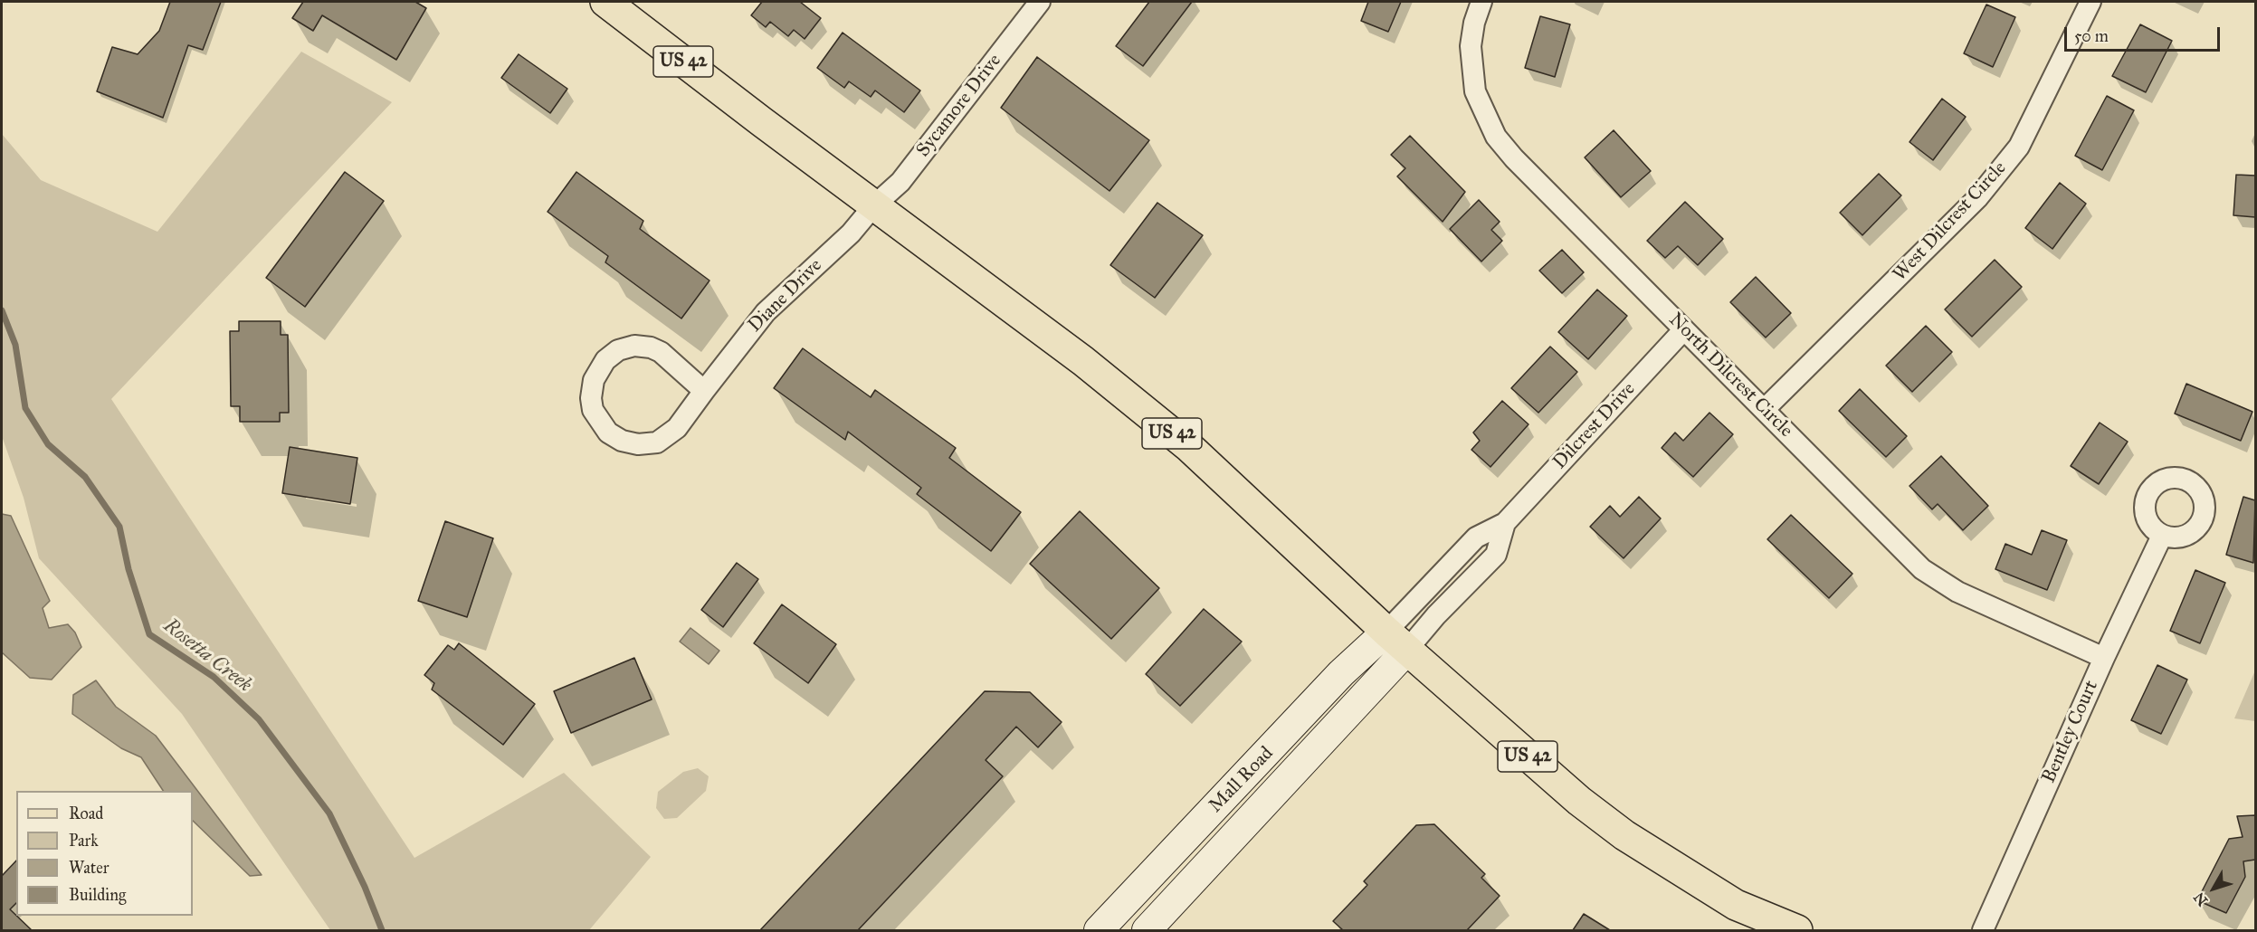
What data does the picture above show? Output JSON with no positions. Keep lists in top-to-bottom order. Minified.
{"streets":{"main road":["US 42","Mall Road"],"street":["Sycamore Drive","West Dilcrest Circle","Diane Drive","North Dilcrest Circle","Dilcrest Drive","Bentley Court"]},"crossings":[["US 42","Sycamore Drive"],["US 42","Diane Drive"],["US 42","Dilcrest Drive"],["US 42","Mall Road"],["Sycamore Drive","Diane Drive"],["West Dilcrest Circle","North Dilcrest Circle"],["North Dilcrest Circle","Dilcrest Drive"],["North Dilcrest Circle","Bentley Court"],["Dilcrest Drive","Mall Road"]],"water":["Rosetta Creek"],"legend":["Road","Park","Water","Building"],"scale_bar":"50 m","north":"bottom left"}
